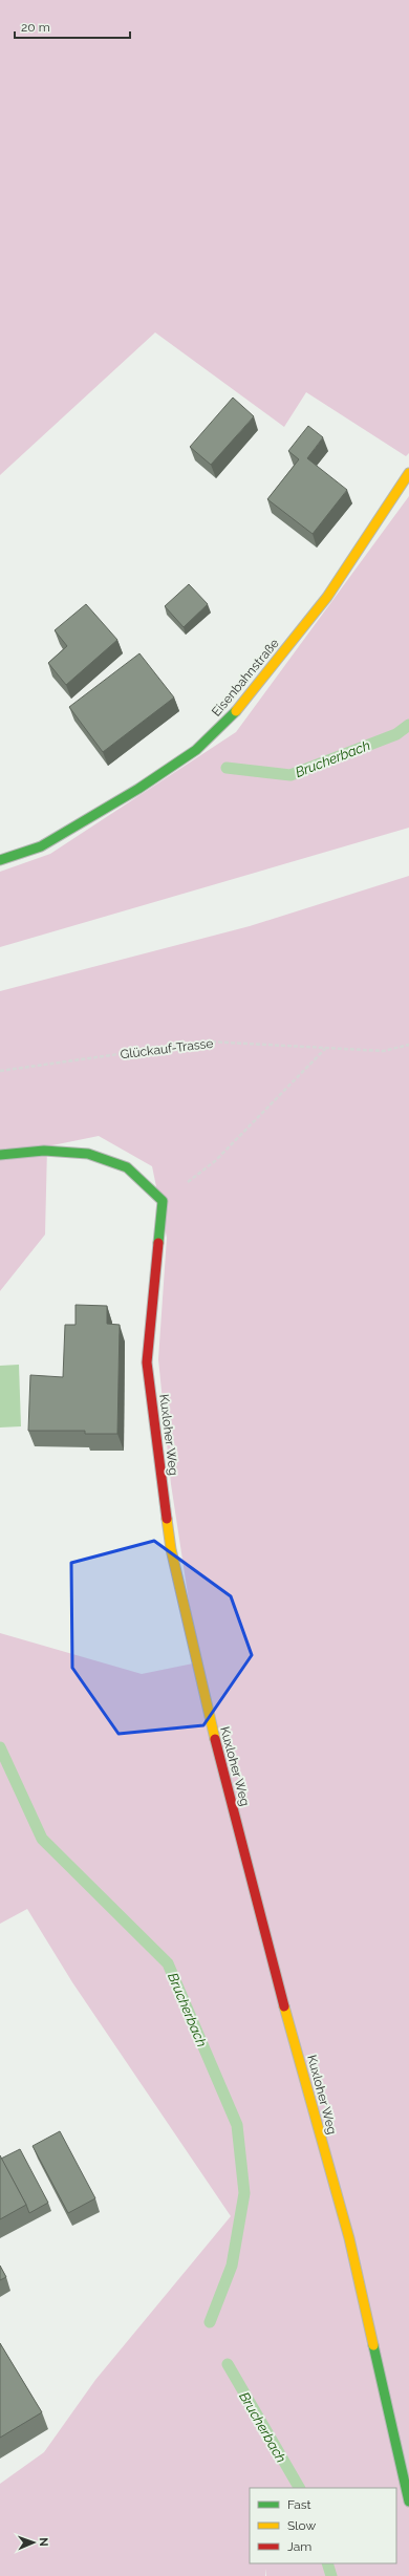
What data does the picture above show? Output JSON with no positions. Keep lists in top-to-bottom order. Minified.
{"streets":{"street":["Eisenbahnstraße","Kuxloher Weg"],"path":["Glückauf-Trasse"]},"water":["Brucherbach"],"legend":["Fast","Slow","Jam"],"scale_bar":"20 m","north":"right"}
